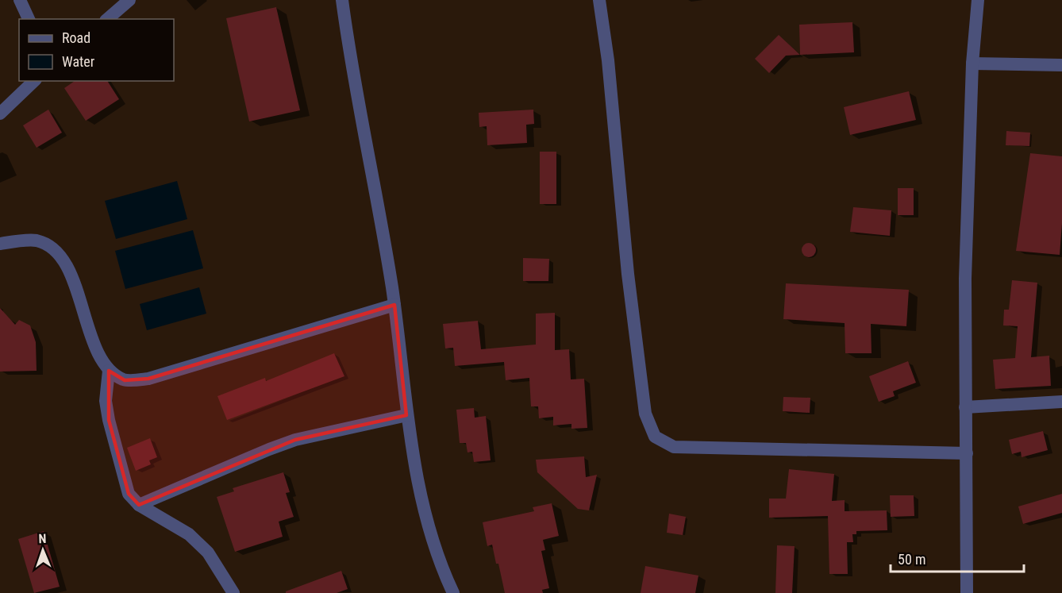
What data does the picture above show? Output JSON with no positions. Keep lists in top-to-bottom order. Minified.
{"legend":["Road","Water"],"scale_bar":"50 m","north":"top"}
